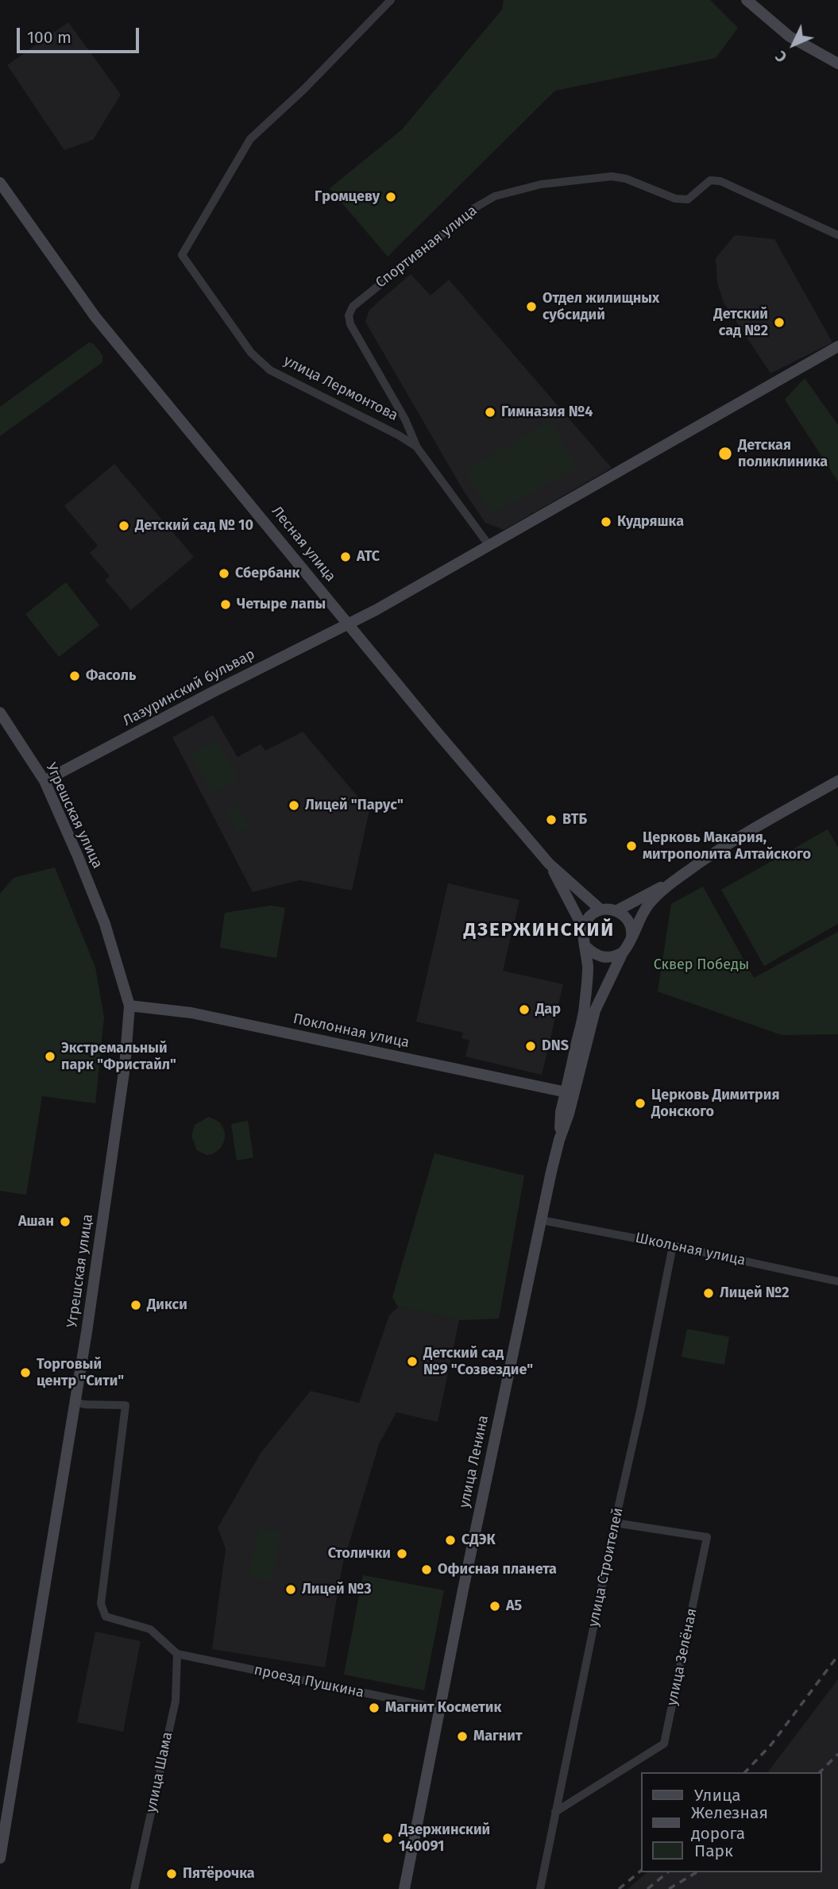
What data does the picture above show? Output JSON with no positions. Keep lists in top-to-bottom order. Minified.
{"streets":{"street":["Спортивная улица","улица Лермонтова","Лесная улица","Лазуринский бульвар","Угрешская улица","Поклонная улица","Школьная улица","улица Ленина","улица Строителей","улица Зелёная","проезд Пушкина","улица Шама"]},"crossings":[["Спортивная улица","улица Лермонтова"],["Лесная улица","Лазуринский бульвар"],["Лесная улица","улица Ленина"],["Лазуринский бульвар","Угрешская улица"],["Угрешская улица","Поклонная улица"],["Поклонная улица","улица Ленина"],["Школьная улица","улица Ленина"],["Школьная улица","улица Строителей"],["улица Ленина","проезд Пушкина"],["улица Строителей","улица Зелёная"],["проезд Пушкина","улица Шама"]],"districts":["ДЗЕРЖИНСКИЙ"],"parks":["Сквер Победы"],"places":["Громцеву","Отдел жилищных субсидий","Детский сад №2","Гимназия №4","Детская поликлиника","Кудряшка","Детский сад № 10","АТС","Сбербанк","Четыре лапы","Фасоль","Лицей \"Парус\"","ВТБ","Церковь Макария, митрополита Алтайского","Дар","DNS","Экстремальный парк \"Фристайл\"","Церковь Димитрия Донского","Ашан","Лицей №2","Дикси","Детский сад №9 \"Созвездие\"","Торговый центр \"Сити\"","СДЭК","Столички","Офисная планета","Лицей №3","А5","Магнит Косметик","Магнит","Дзержинский 140091","Пятёрочка"],"legend":["Улица","Железная дорога","Парк"],"scale_bar":"100 m","north":"bottom left"}
